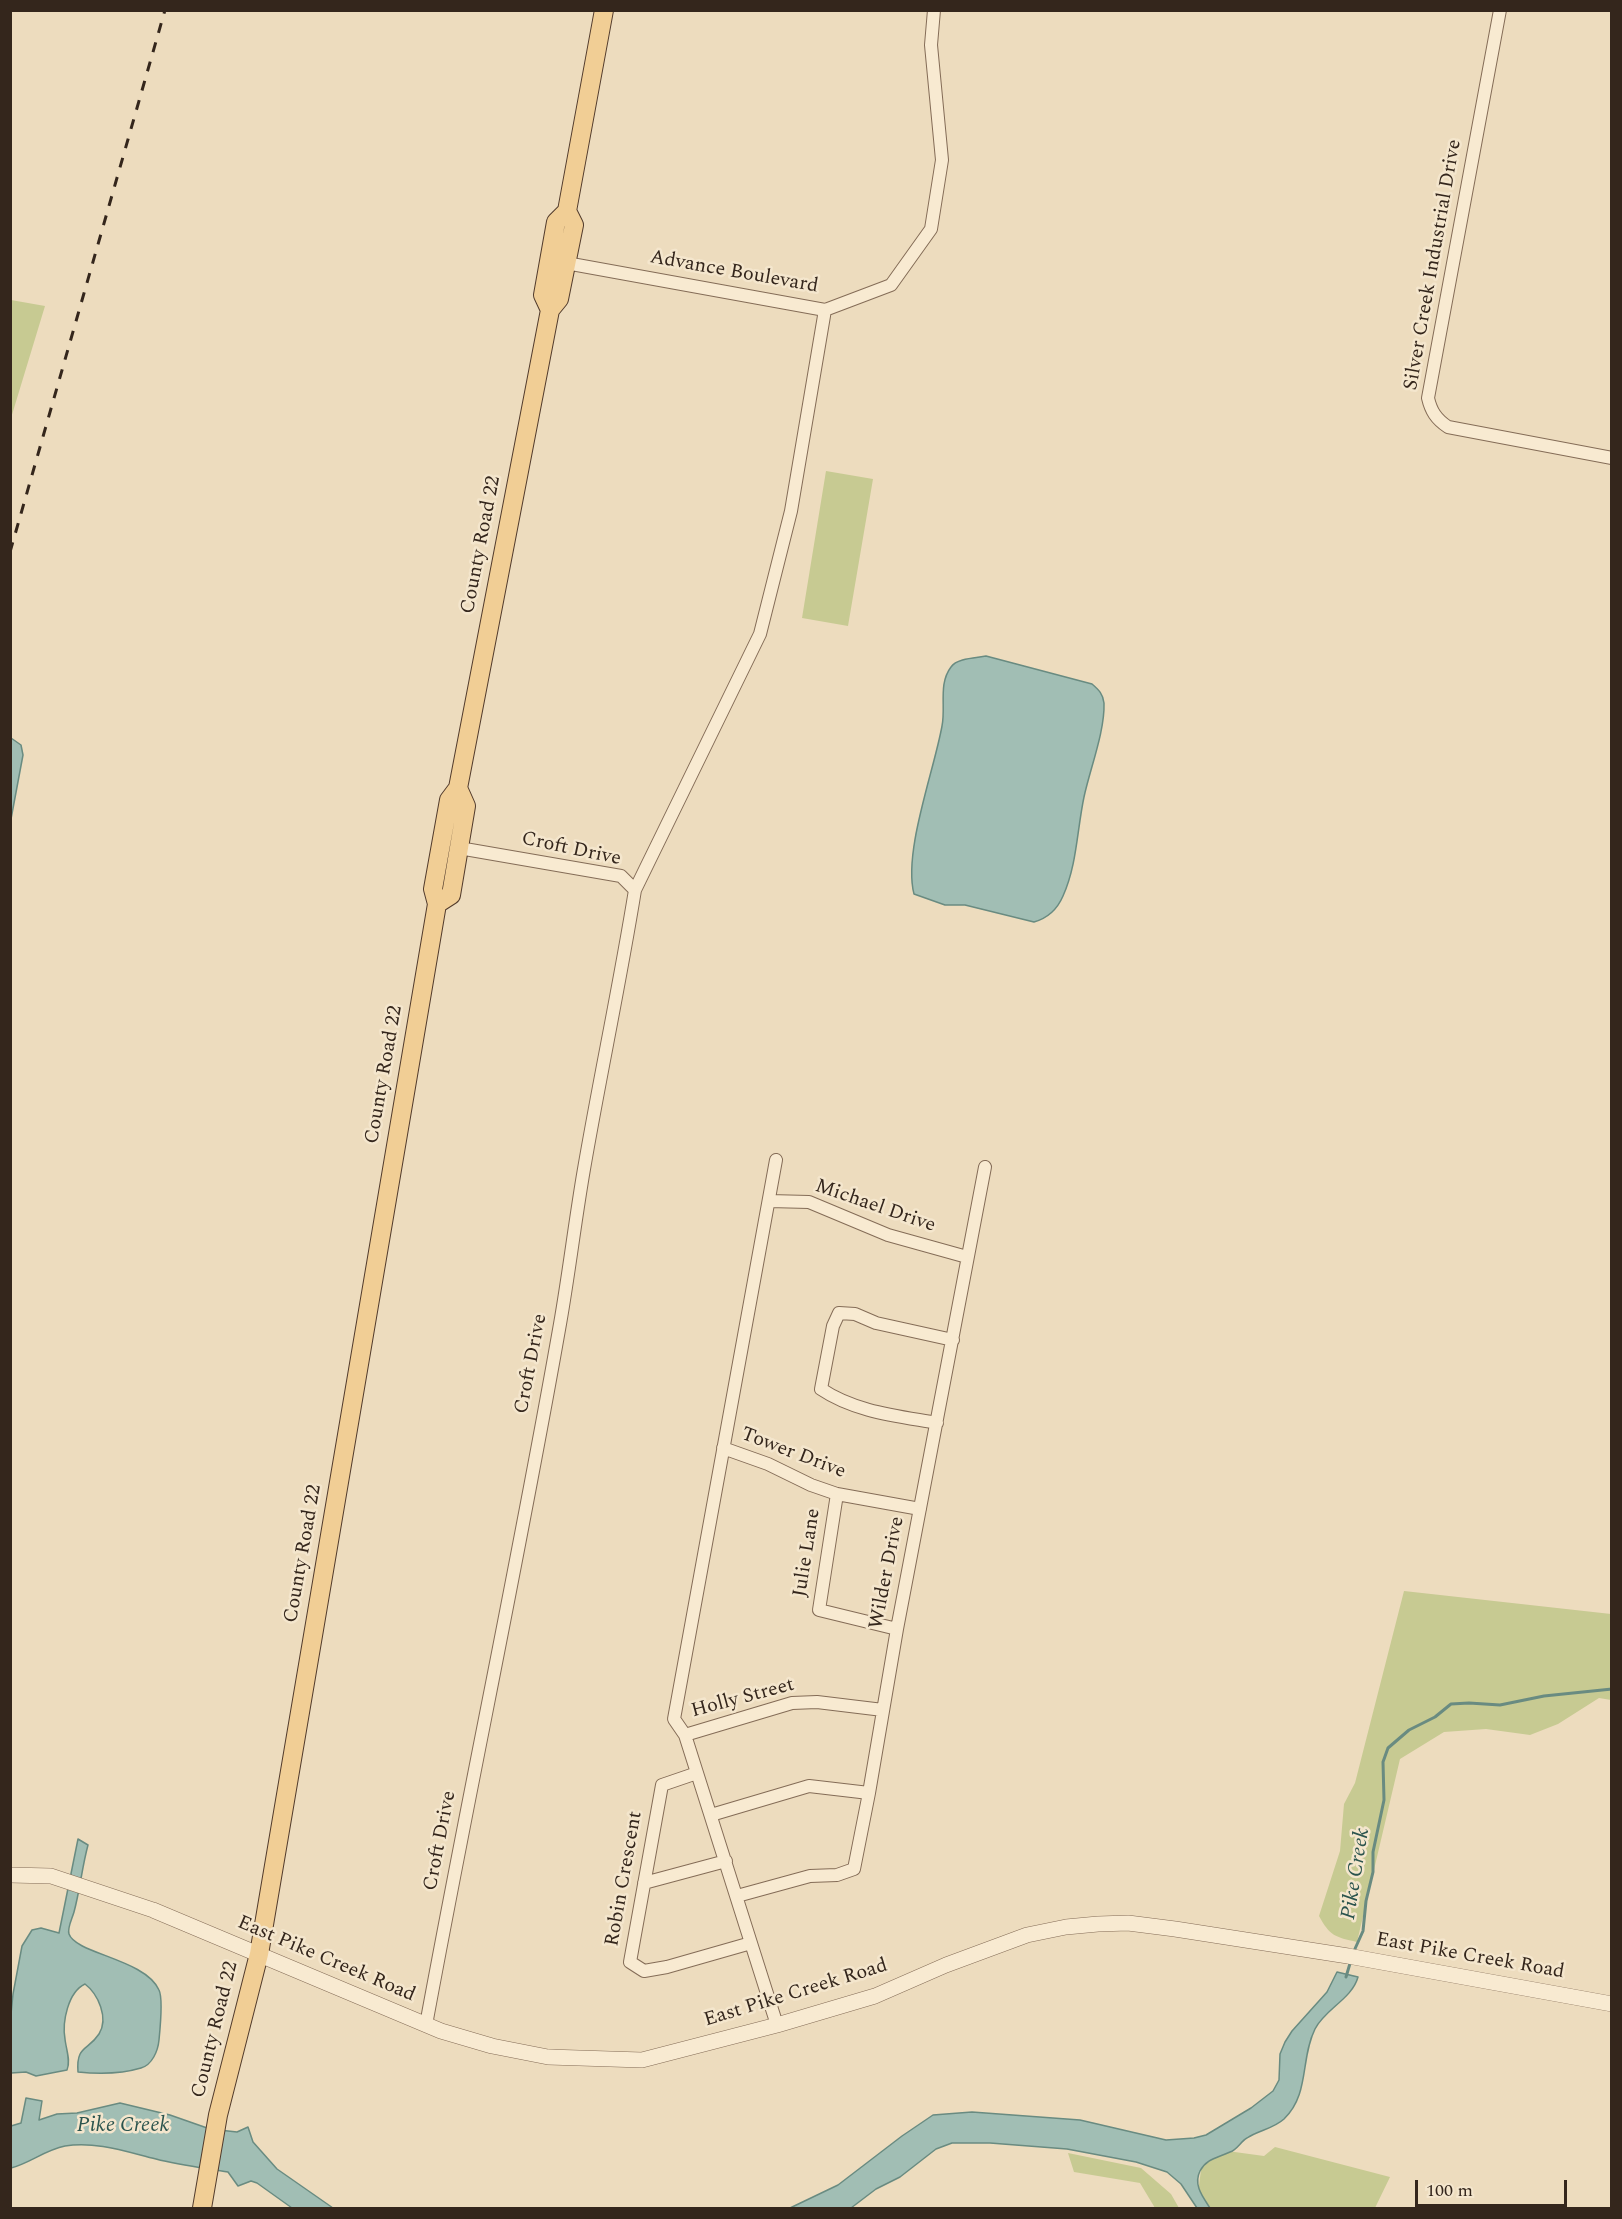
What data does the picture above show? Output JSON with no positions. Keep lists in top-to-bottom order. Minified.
{"streets":{"main road":["County Road 22"],"street":["Silver Creek Industrial Drive","Advance Boulevard","Croft Drive","Michael Drive","Tower Drive","Julie Lane","Wilder Drive","Holly Street","Robin Crescent","East Pike Creek Road"]},"crossings":[["Advance Boulevard","County Road 22"],["County Road 22","Croft Drive"],["County Road 22","East Pike Creek Road"],["Croft Drive","East Pike Creek Road"],["Michael Drive","Wilder Drive"],["Tower Drive","Julie Lane"],["Tower Drive","Wilder Drive"],["Julie Lane","Wilder Drive"],["Wilder Drive","Holly Street"]],"water":["Pike Creek"],"scale_bar":"100 m"}
